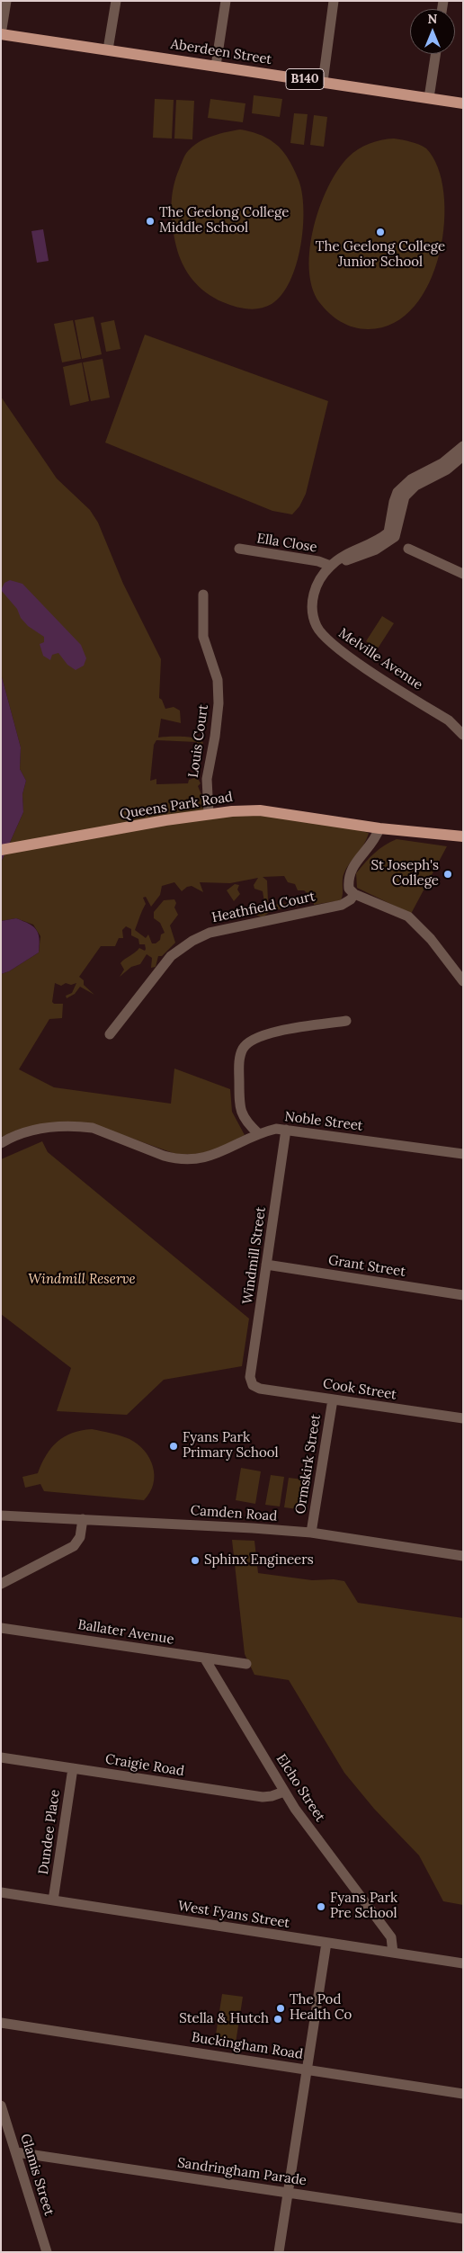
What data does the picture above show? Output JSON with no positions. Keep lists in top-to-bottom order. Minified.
{"streets":{"main road":["Aberdeen Street","B140","Queens Park Road"],"street":["Ella Close","Melville Avenue","Louis Court","Heathfield Court","Noble Street","Windmill Street","Grant Street","Cook Street","Ormskirk Street","Camden Road","Ballater Avenue","Craigie Road","Elcho Street","Dundee Place","West Fyans Street","Buckingham Road","Sandringham Parade","Glamis Street"]},"crossings":[["Ella Close","Melville Avenue"],["Louis Court","Queens Park Road"],["Noble Street","Windmill Street"],["Windmill Street","Grant Street"],["Windmill Street","Cook Street"],["Cook Street","Ormskirk Street"],["Ormskirk Street","Camden Road"],["Ballater Avenue","Elcho Street"],["Craigie Road","Elcho Street"],["Craigie Road","Dundee Place"],["Elcho Street","West Fyans Street"],["Dundee Place","West Fyans Street"],["Sandringham Parade","Glamis Street"]],"parks":["Windmill Reserve"],"places":["The Geelong College Middle School","The Geelong College Junior School","St Joseph's College","Fyans Park Primary School","Sphinx Engineers","Fyans Park Pre School","The Pod Health Co","Stella & Hutch"],"north":"top"}
